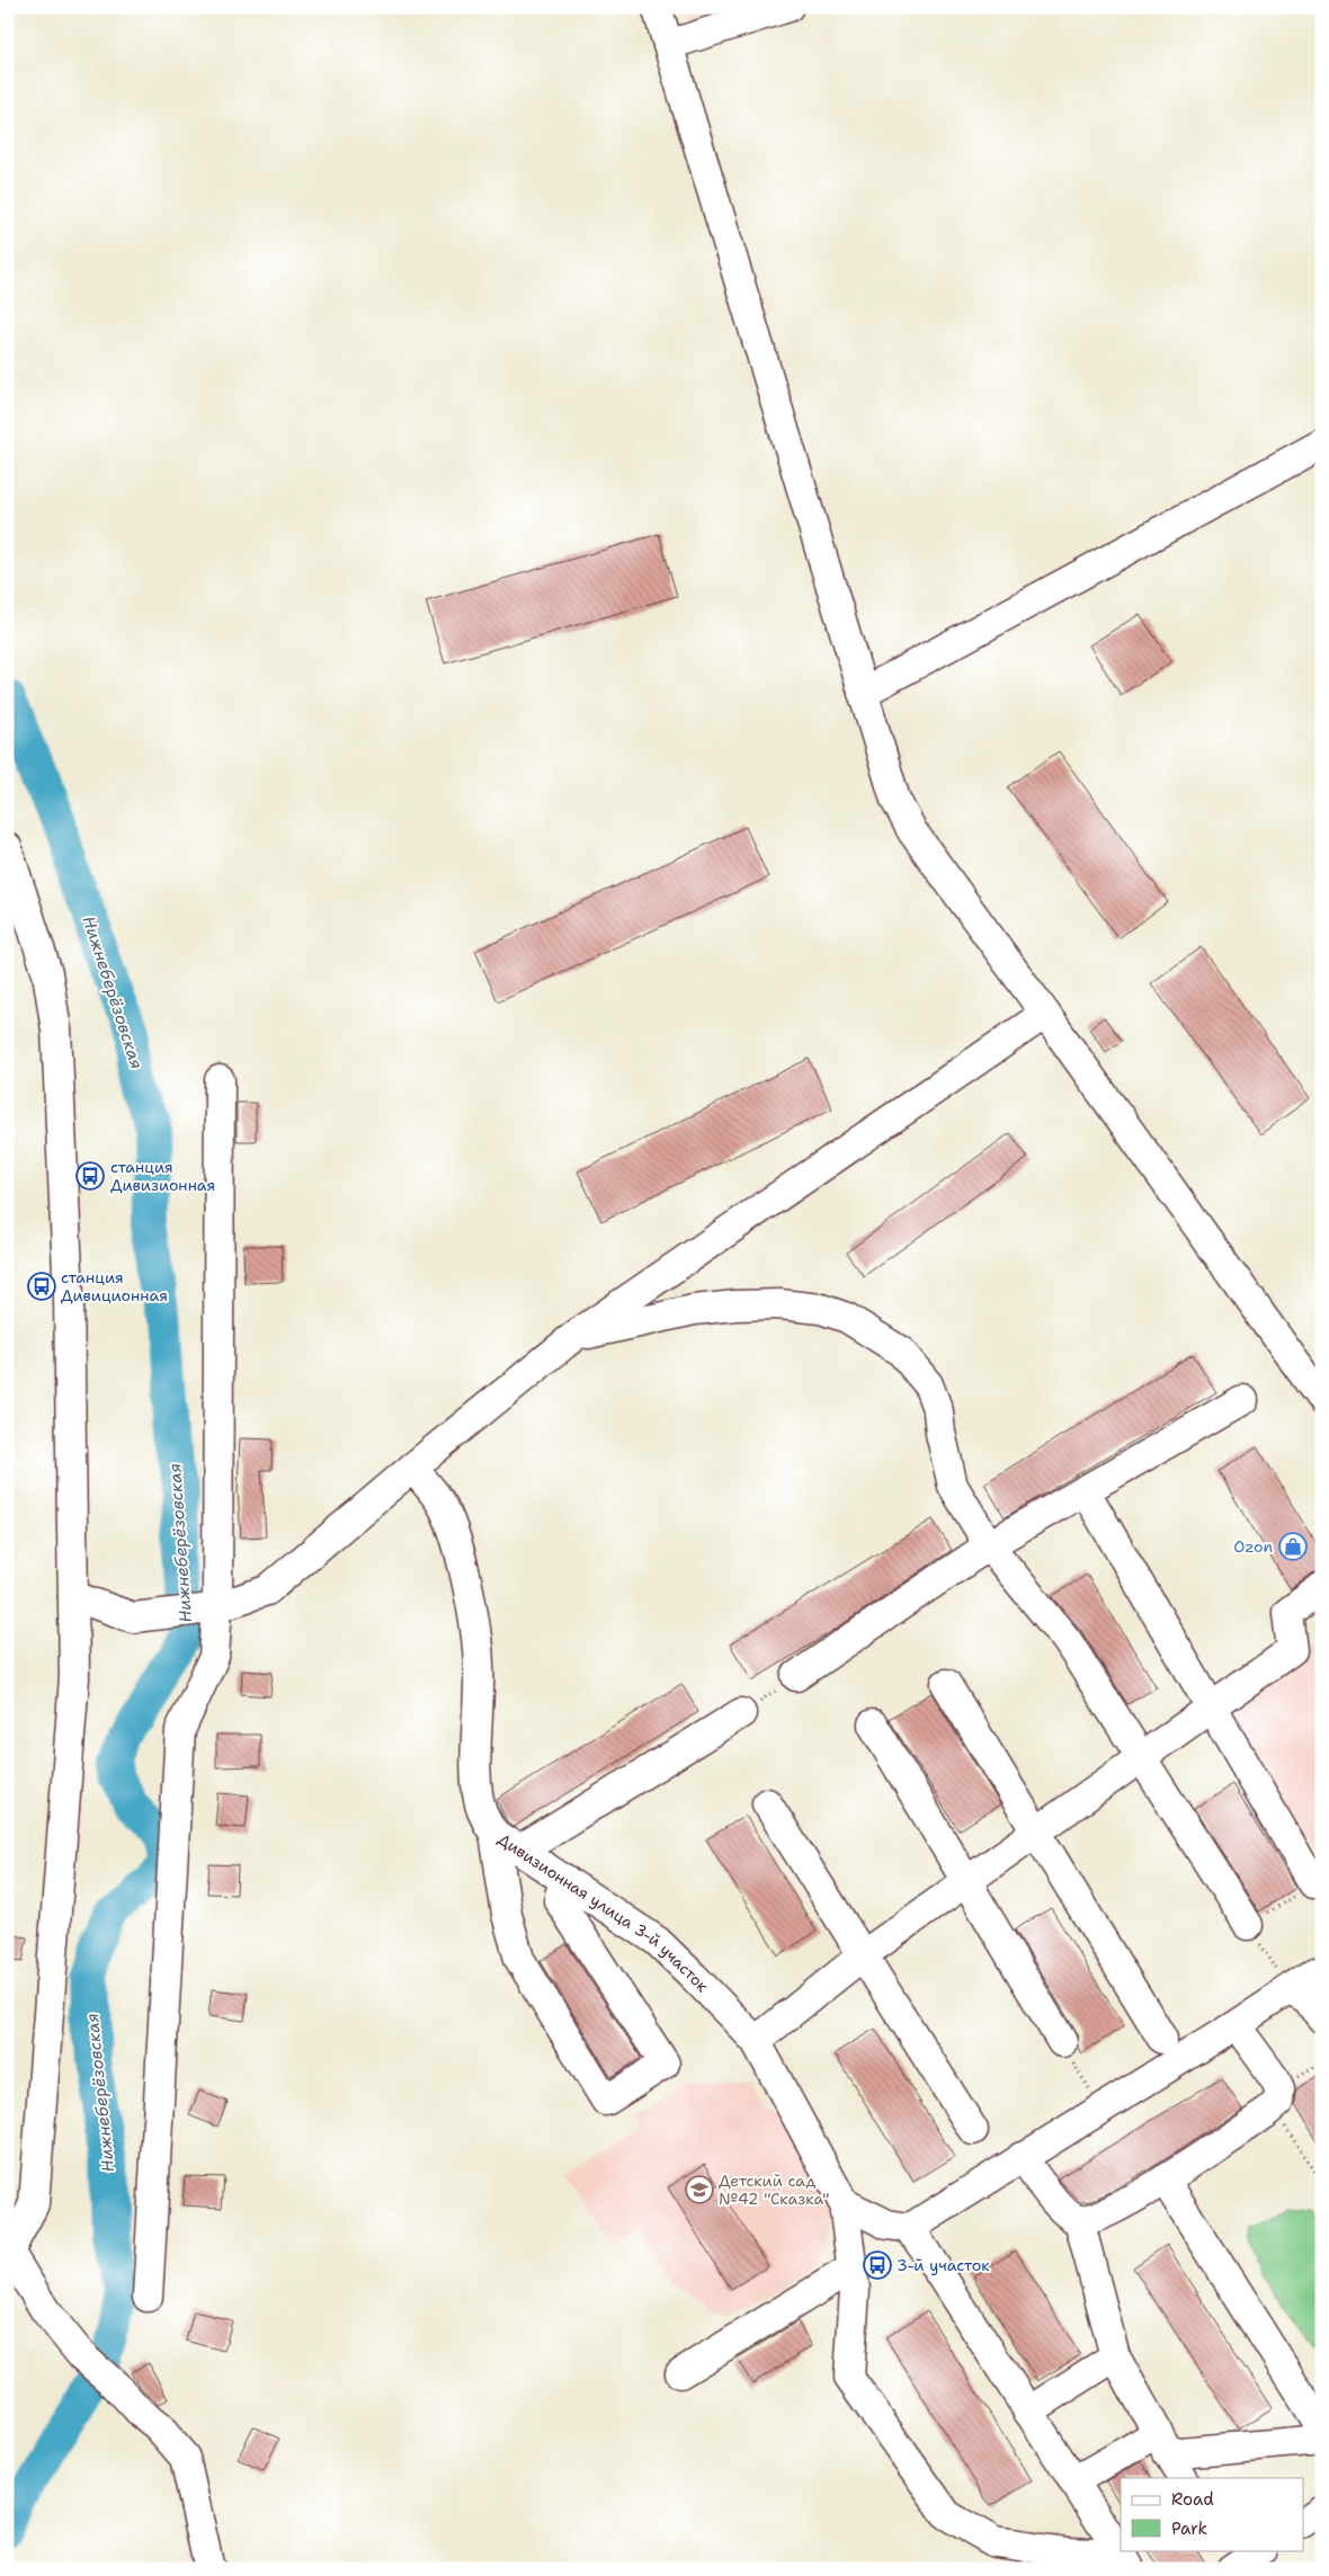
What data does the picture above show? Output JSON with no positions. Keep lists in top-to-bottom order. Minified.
{"streets":{"street":["Дивизионная улица 3-й участок"]},"water":["Нижнеберёзовская"],"places":{"bus stop":["станция Дивизионная","станция Дивиционная","3-й участок"],"shop":["Ozon"],"school or university":["Детский сад №42 \"Сказка\""]},"legend":["Road","Park"]}
